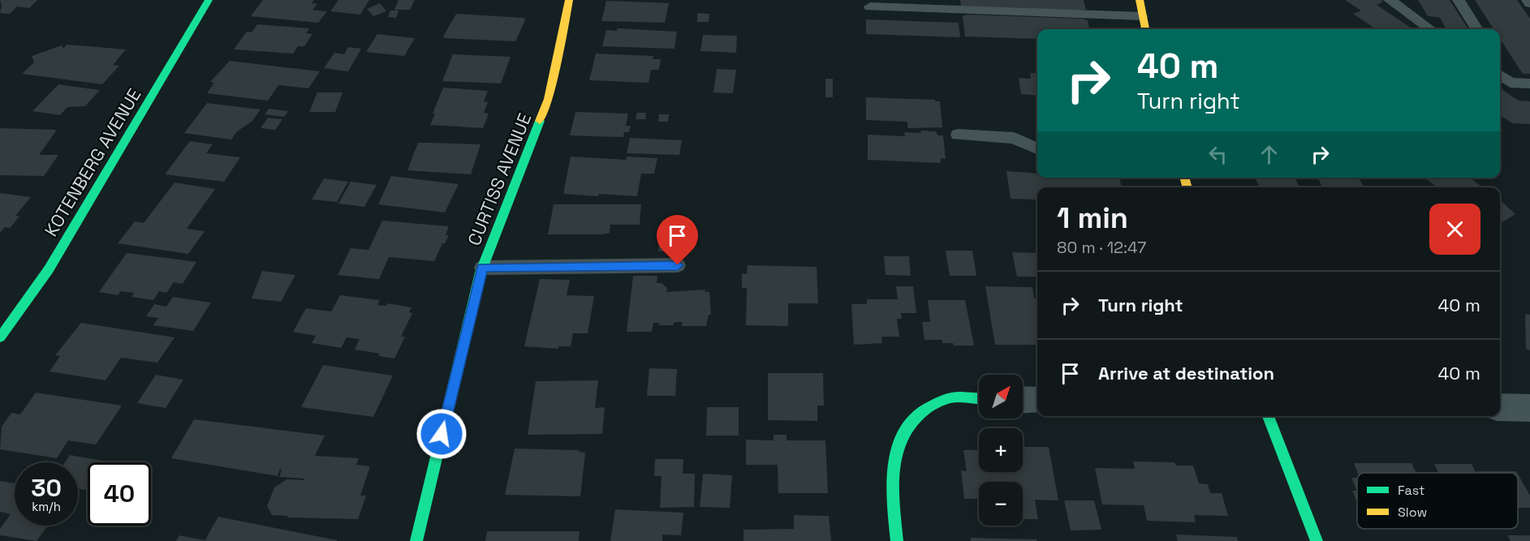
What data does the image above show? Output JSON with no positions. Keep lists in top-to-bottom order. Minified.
{"streets":{"street":["KOTENBERG AVENUE","CURTISS AVENUE"]},"legend":["Fast","Slow"],"north":"top right","page":{"turn":["40 m","Turn right"],"heading":["1 min","80 m · 12:47"],"list":[{"name":"Turn right","value":"40 m"},{"name":"Arrive at destination","value":"40 m"}],"map_buttons":["+","−"],"speed":"30 km/h","limit":"40"}}
